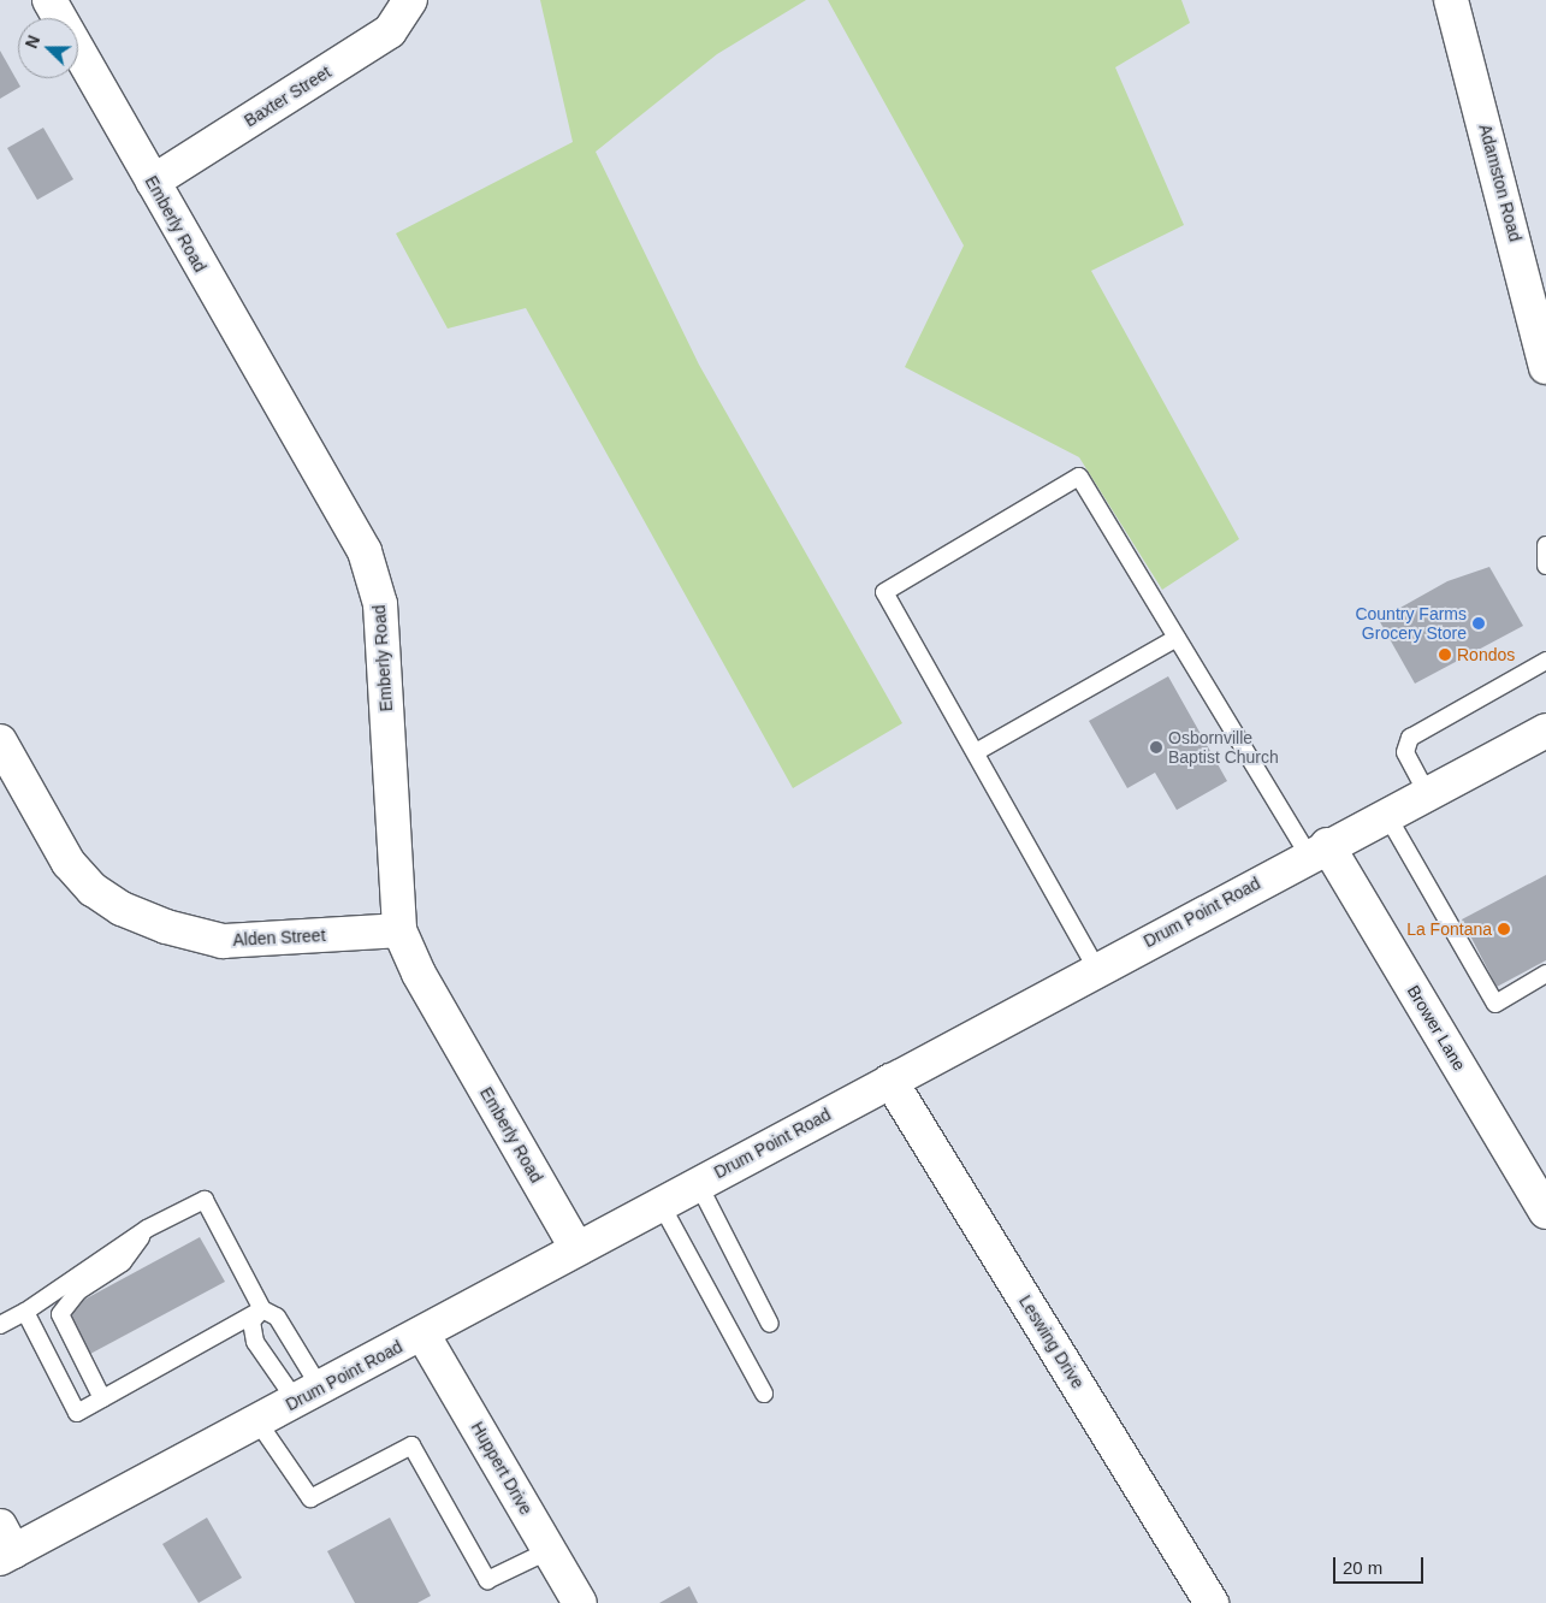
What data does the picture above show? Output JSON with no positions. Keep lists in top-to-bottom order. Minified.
{"streets":{"street":["Baxter Street","Adamston Road","Emberly Road","Drum Point Road","Alden Street","Brower Lane","Leswing Drive","Huppert Drive"]},"crossings":[["Baxter Street","Emberly Road"],["Emberly Road","Drum Point Road"],["Emberly Road","Alden Street"],["Drum Point Road","Brower Lane"],["Drum Point Road","Leswing Drive"],["Drum Point Road","Huppert Drive"]],"places":["Country Farms Grocery Store","Rondos","Osbornville Baptist Church","La Fontana"],"scale_bar":"20 m","north":"left"}
